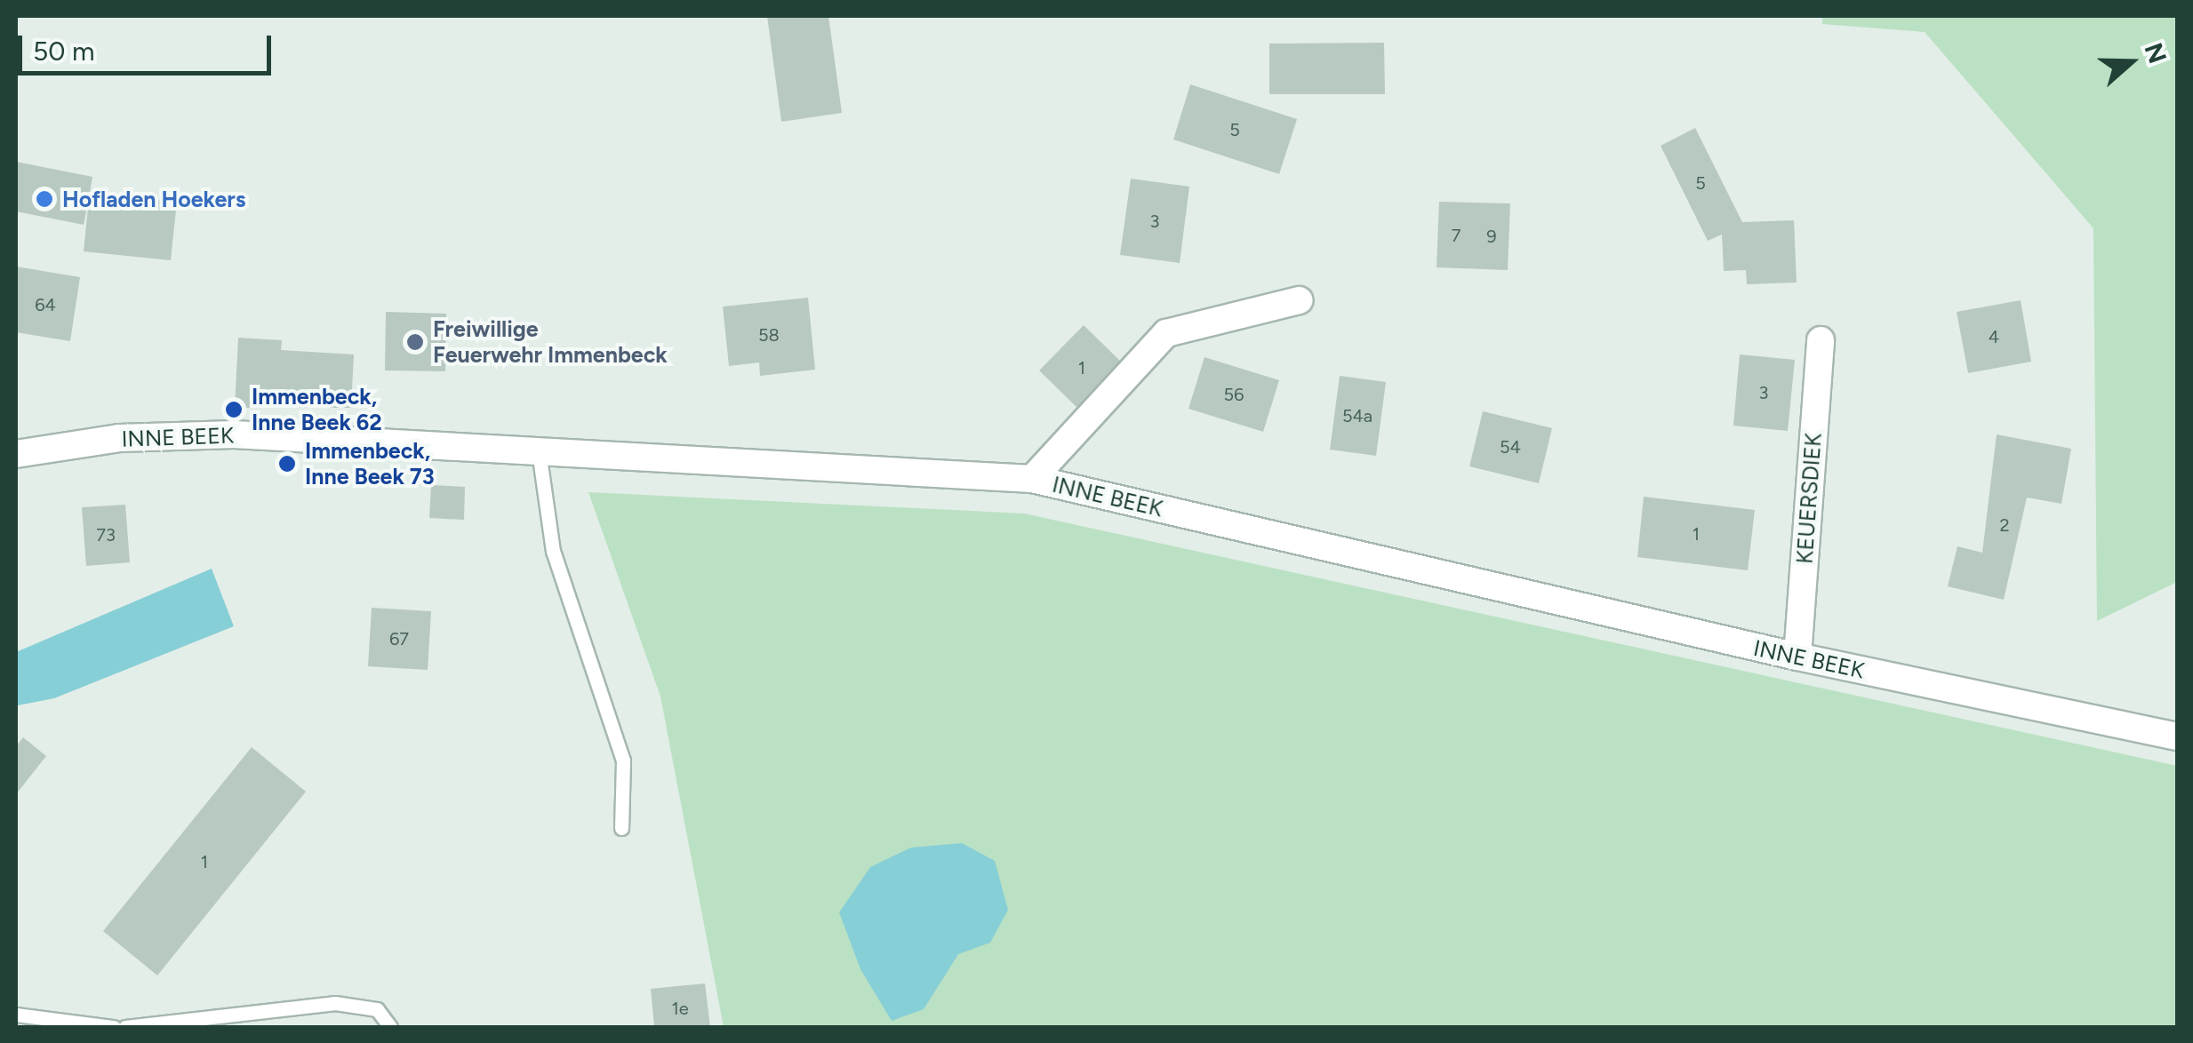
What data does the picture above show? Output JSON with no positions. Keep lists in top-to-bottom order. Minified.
{"streets":{"street":["INNE BEEK","KEUERSDIEK"]},"crossings":[["INNE BEEK","KEUERSDIEK"]],"places":["Hofladen Hoekers","Freiwillige Feuerwehr Immenbeck","Immenbeck, Inne Beek 62","Immenbeck, Inne Beek 73"],"house_numbers":["5","5","3","7","9","64","58","4","1","3","56","54a","54","2","1","73","67","1","1e"],"scale_bar":"50 m","north":"right"}
